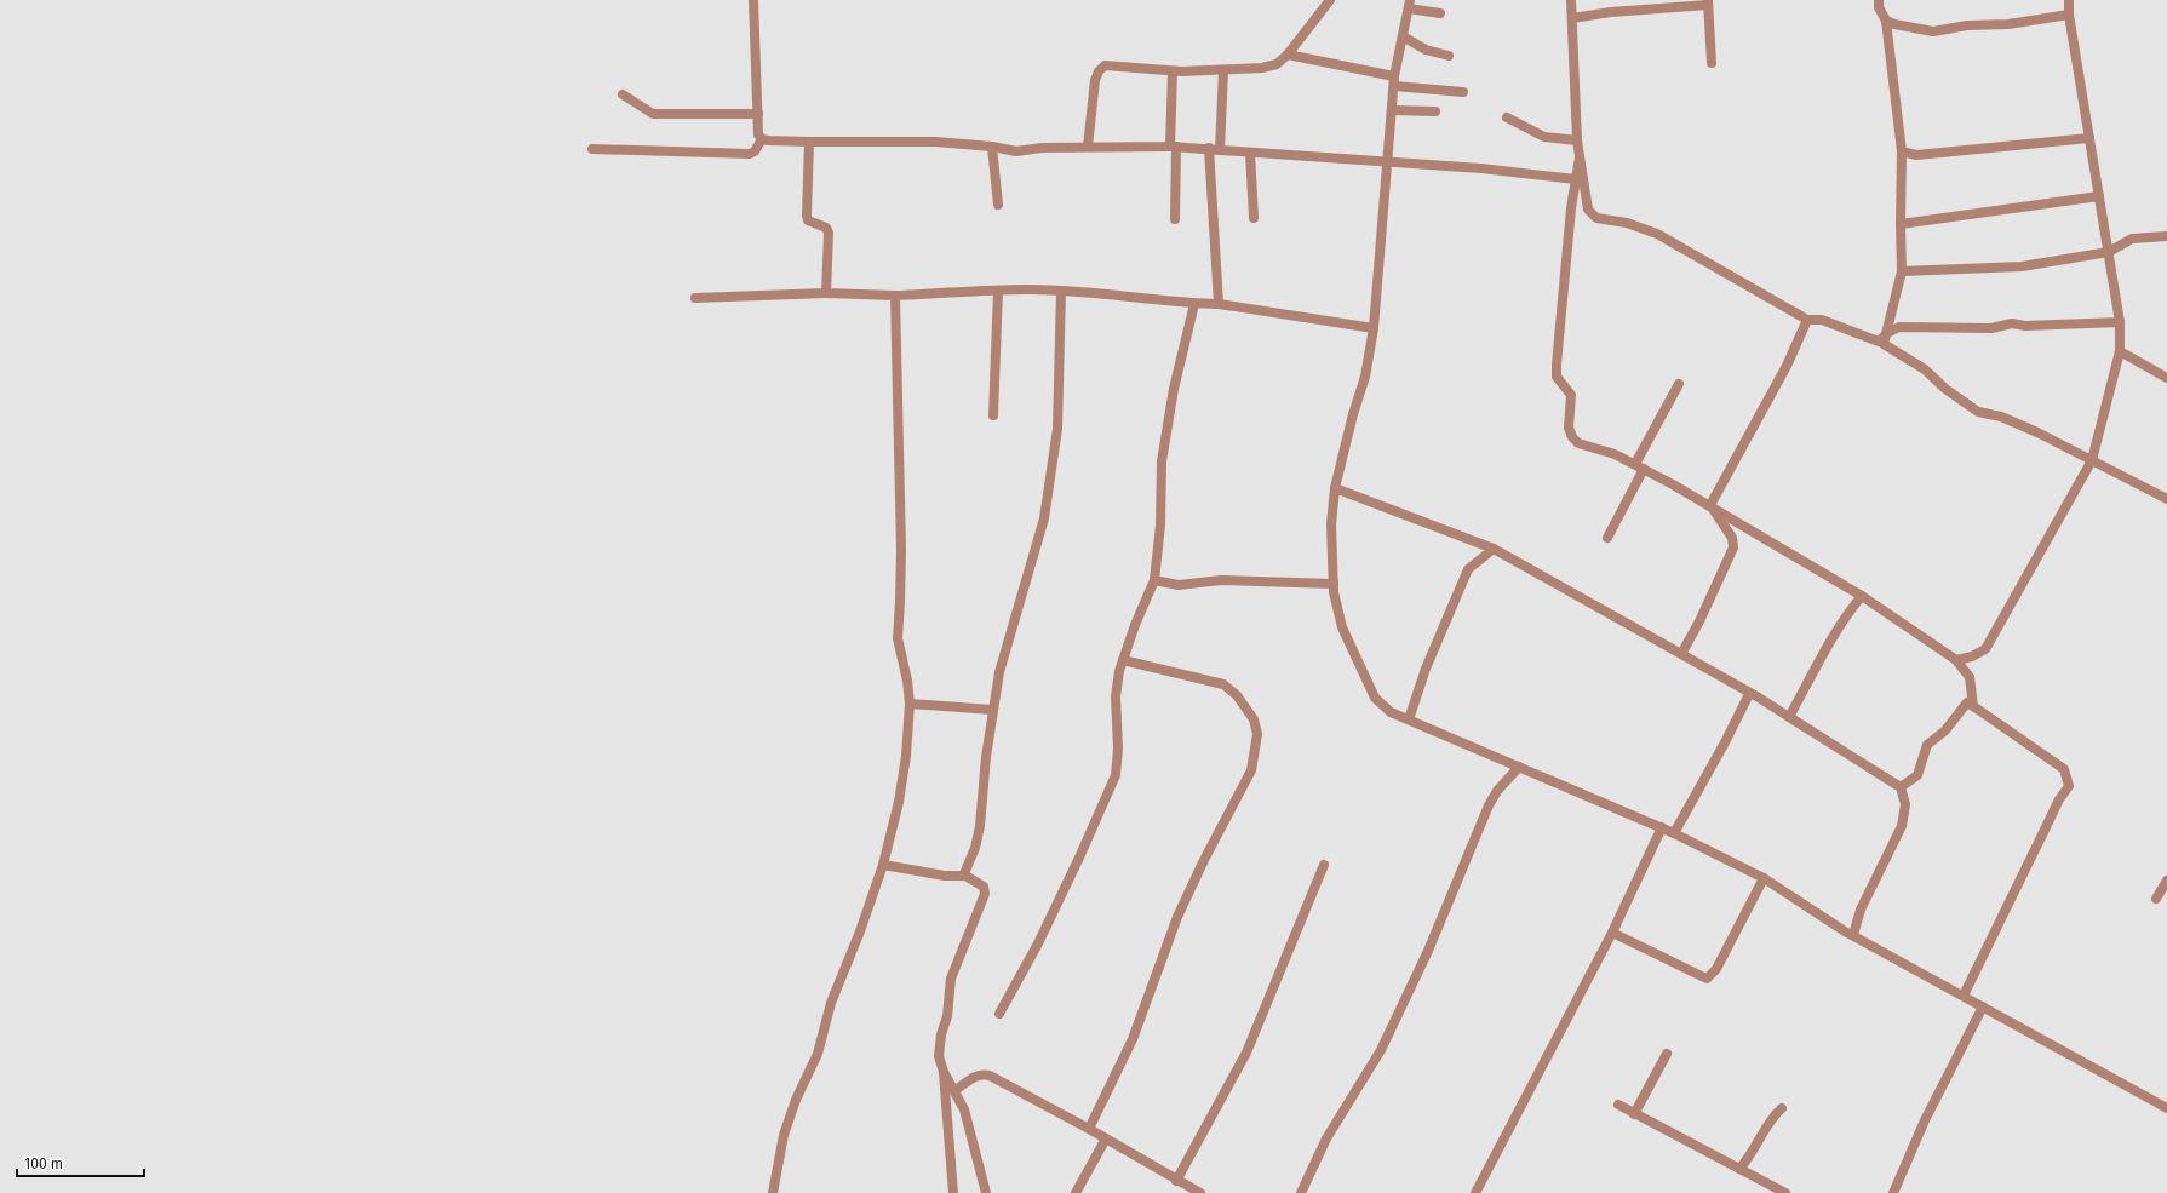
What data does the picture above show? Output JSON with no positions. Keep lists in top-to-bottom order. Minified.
{"scale_bar":"100 m"}
